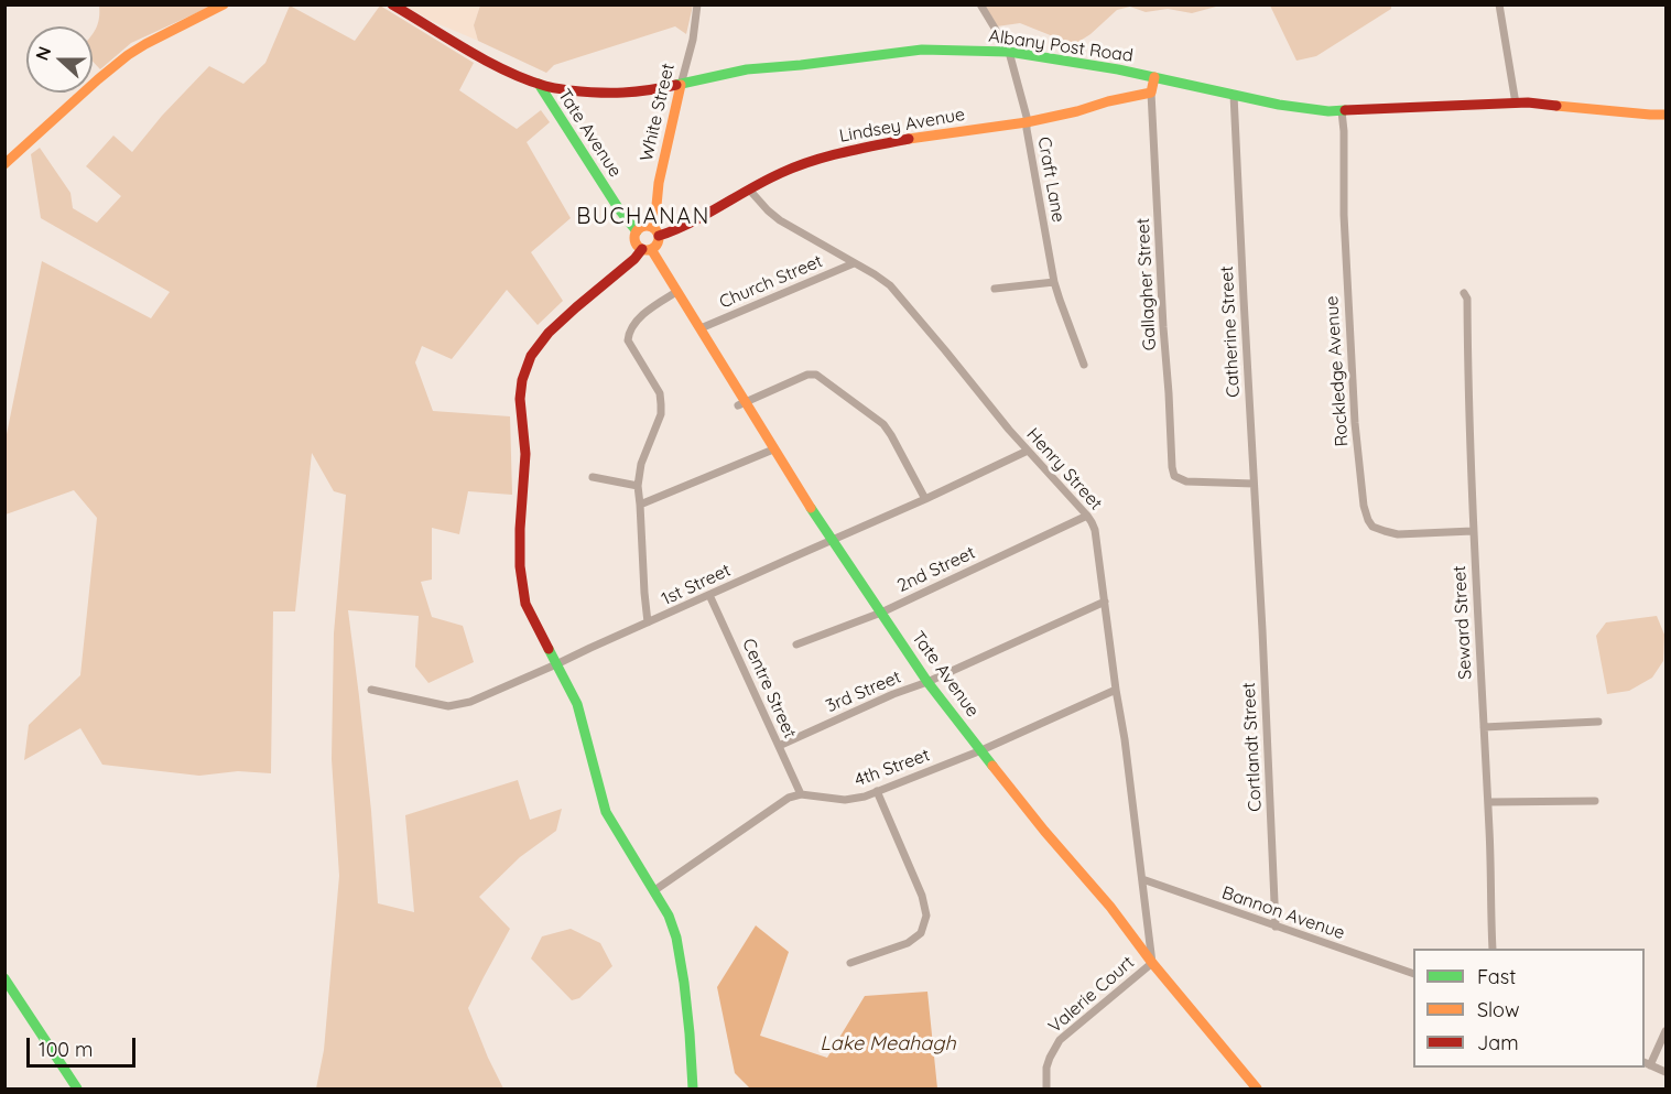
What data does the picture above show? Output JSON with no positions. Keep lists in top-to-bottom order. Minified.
{"streets":{"street":["Albany Post Road","White Street","Lindsey Avenue","Tate Avenue","Craft Lane","Church Street","Gallagher Street","Catherine Street","Rockledge Avenue","Henry Street","2nd Street","1st Street","Seward Street","Centre Street","3rd Street","Cortlandt Street","4th Street","Bannon Avenue","Valerie Court"]},"crossings":[["Albany Post Road","White Street"],["Albany Post Road","Tate Avenue"],["Albany Post Road","Craft Lane"],["Albany Post Road","Catherine Street"],["Albany Post Road","Rockledge Avenue"],["White Street","Lindsey Avenue"],["White Street","Tate Avenue"],["Lindsey Avenue","Tate Avenue"],["Lindsey Avenue","Craft Lane"],["Lindsey Avenue","Gallagher Street"],["Lindsey Avenue","Henry Street"],["Tate Avenue","Church Street"],["Tate Avenue","Henry Street"],["Tate Avenue","2nd Street"],["Tate Avenue","1st Street"],["Tate Avenue","3rd Street"],["Tate Avenue","4th Street"],["Tate Avenue","Valerie Court"],["Church Street","Henry Street"],["Gallagher Street","Catherine Street"],["Catherine Street","Cortlandt Street"],["Rockledge Avenue","Seward Street"],["Henry Street","2nd Street"],["Henry Street","1st Street"],["Henry Street","3rd Street"],["Henry Street","4th Street"],["Henry Street","Bannon Avenue"],["Henry Street","Valerie Court"],["1st Street","Centre Street"],["Centre Street","3rd Street"],["Centre Street","4th Street"],["Cortlandt Street","Bannon Avenue"]],"districts":["BUCHANAN"],"water":["Lake Meahagh"],"legend":["Fast","Slow","Jam"],"scale_bar":"100 m","north":"left"}
